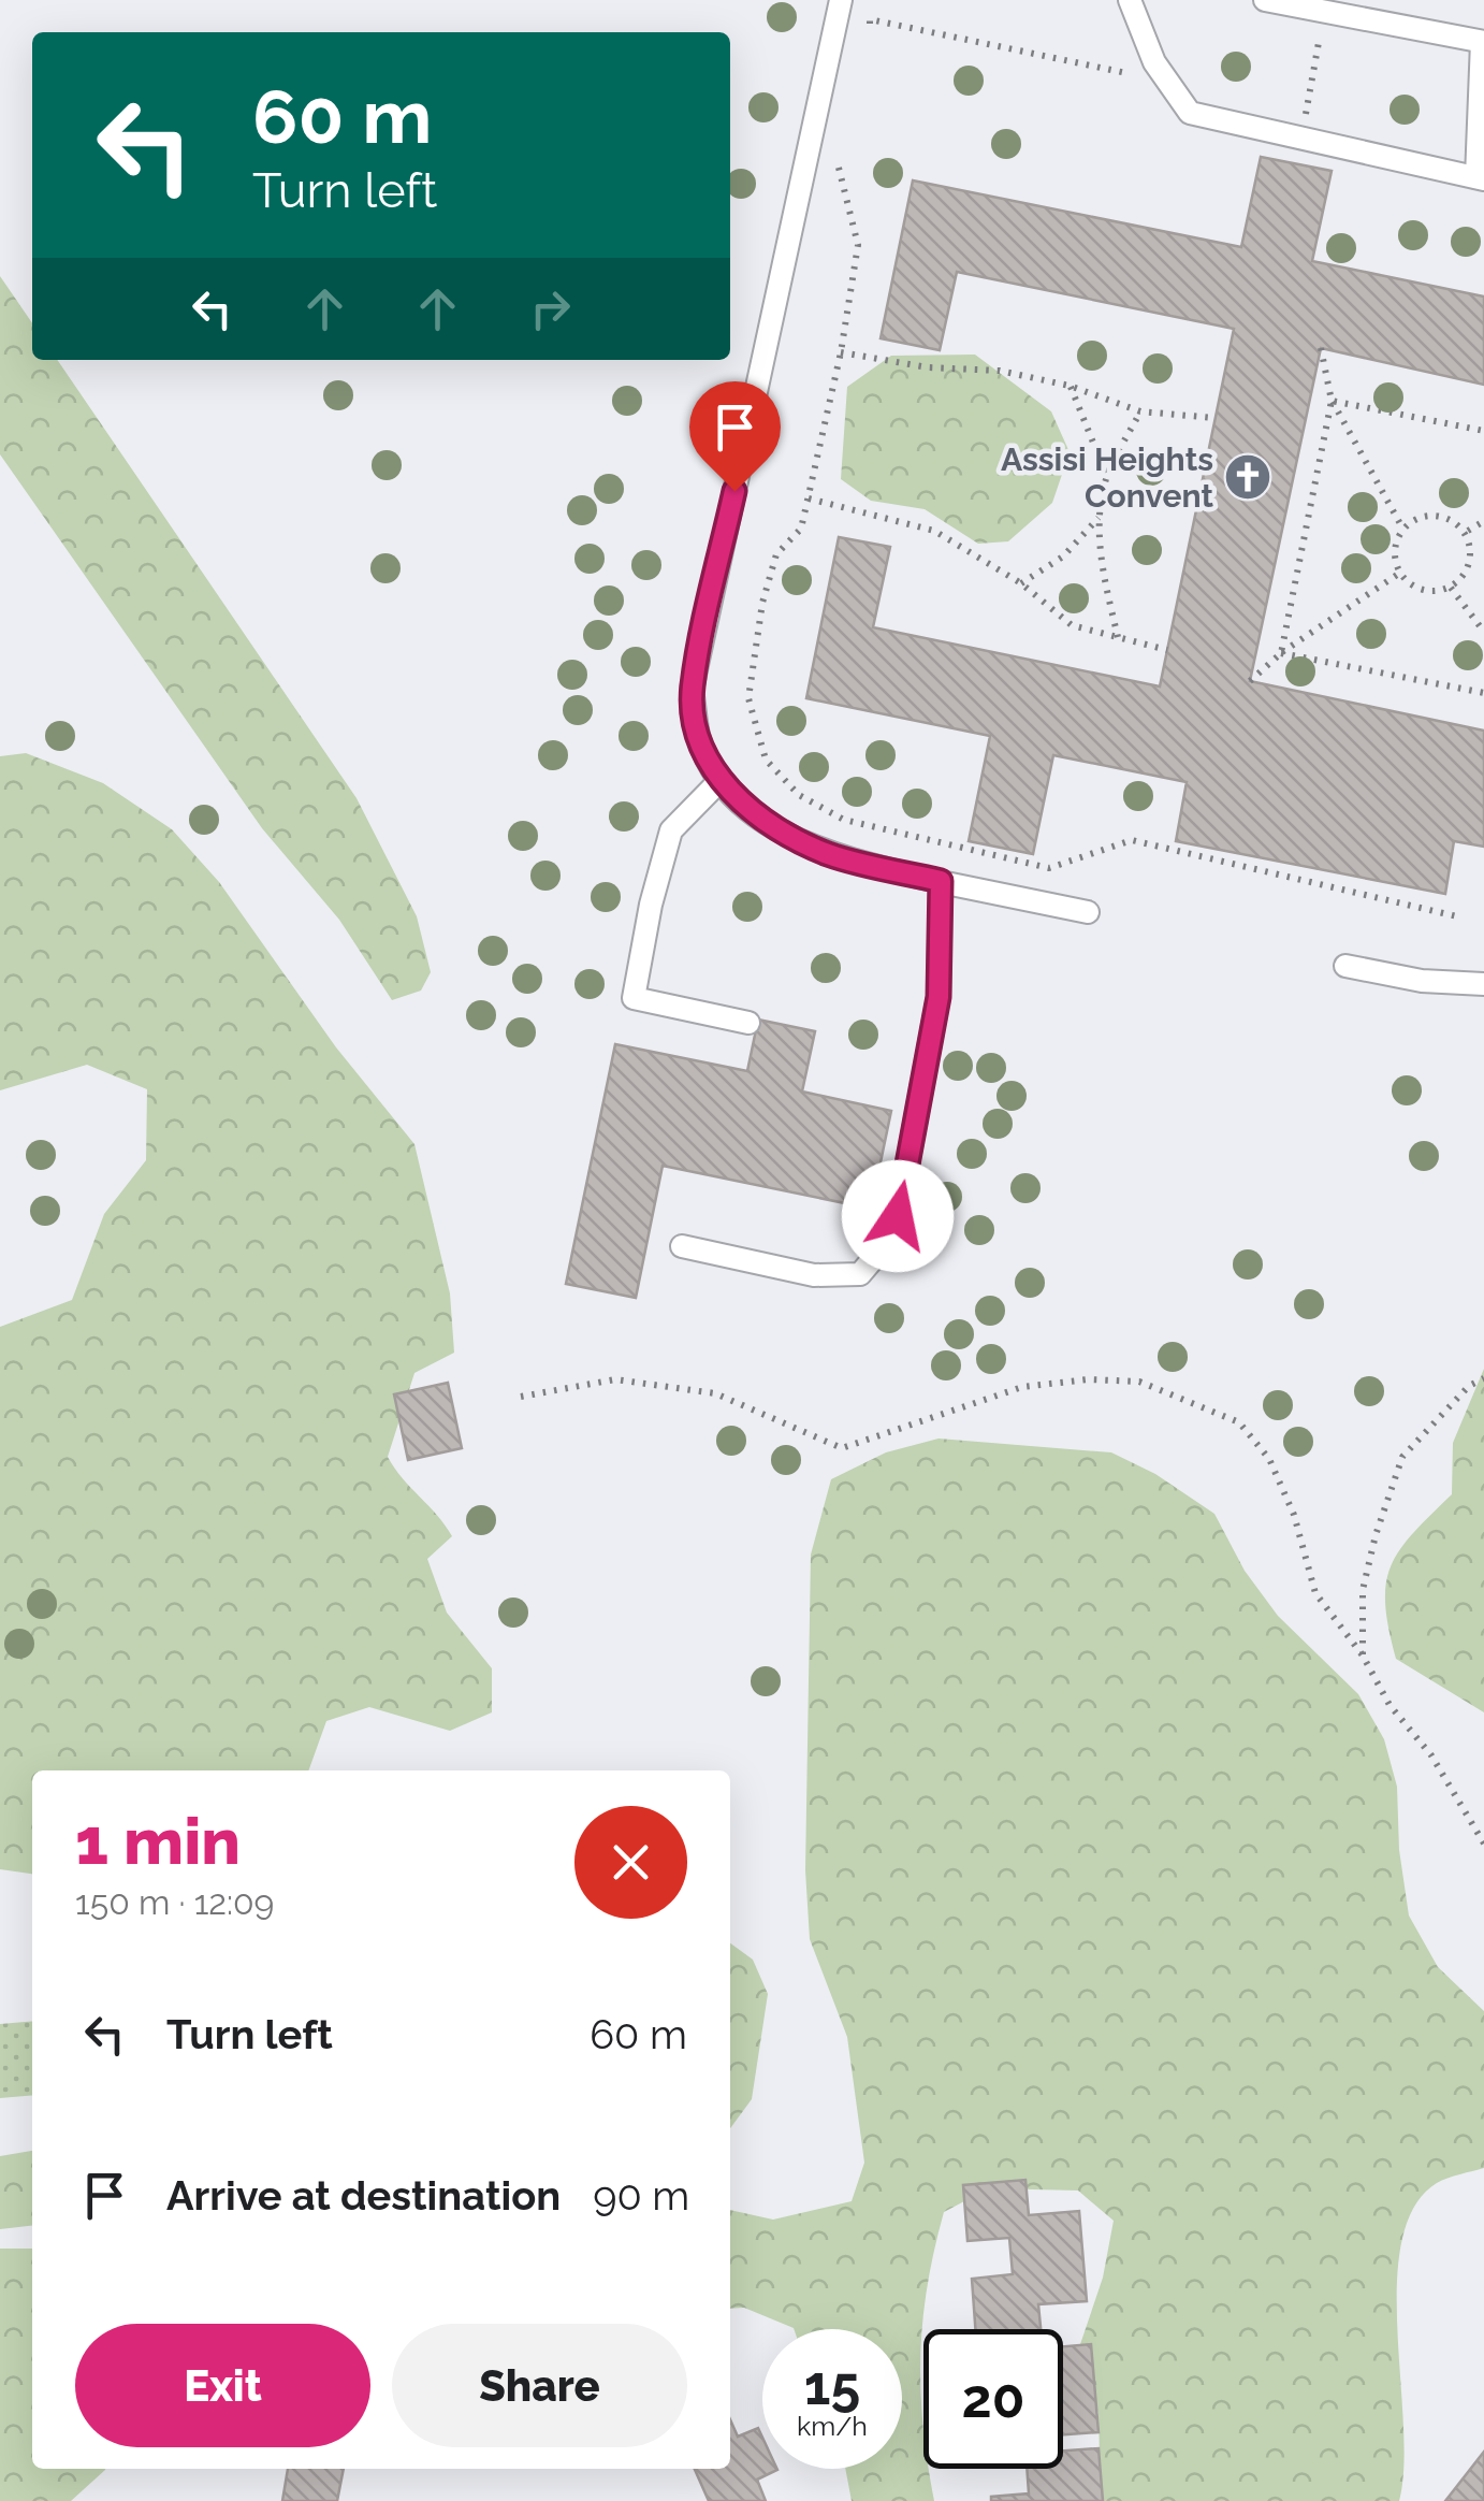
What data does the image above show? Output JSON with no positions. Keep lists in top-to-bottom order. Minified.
{"places":{"church":["Assisi Heights Convent"]},"page":{"turn":["60 m","Turn left"],"heading":["1 min","150 m · 12:09"],"list":[{"name":"Turn left","value":"60 m"},{"name":"Arrive at destination","value":"90 m"}],"buttons":["Exit","Share"],"speed":"15 km/h","limit":"20"}}
